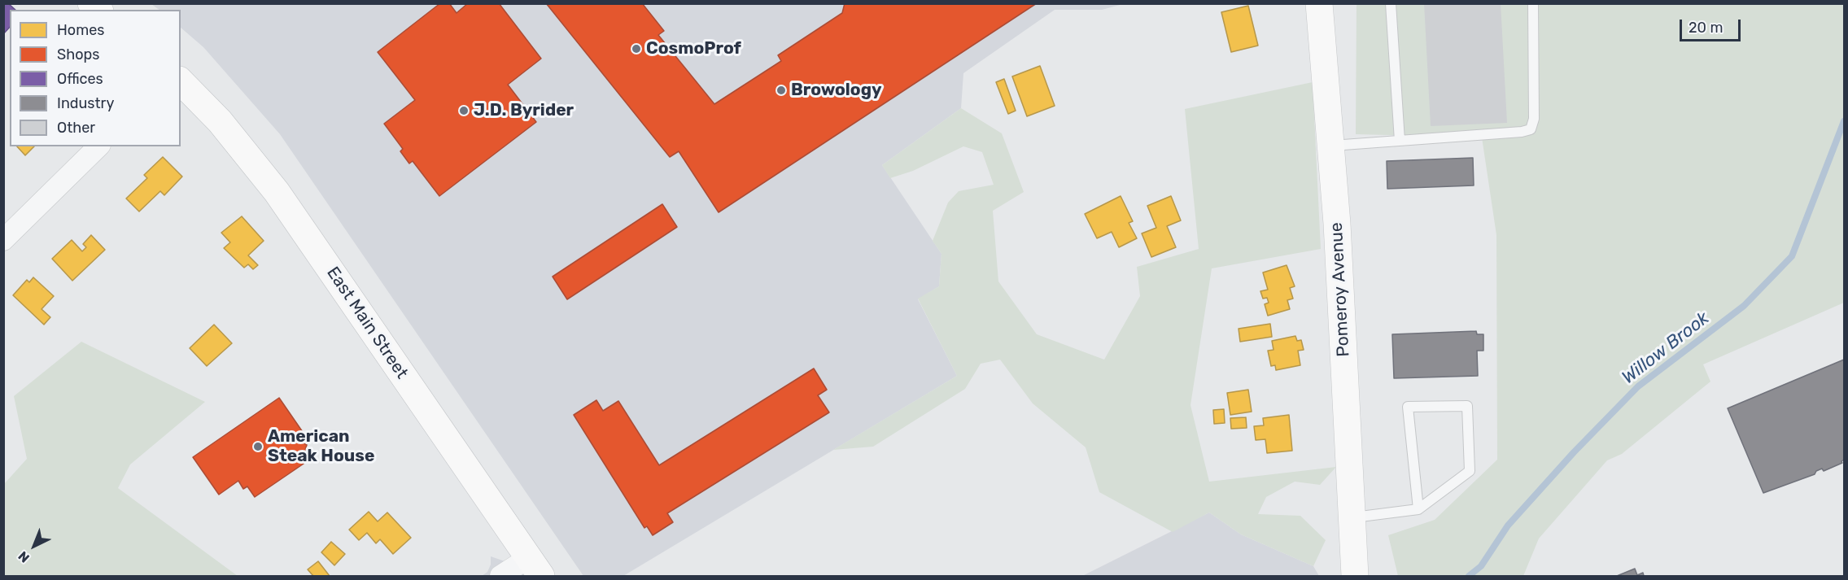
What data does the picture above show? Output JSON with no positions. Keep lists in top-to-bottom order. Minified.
{"streets":{"main road":["Pomeroy Avenue","East Main Street"]},"water":["Willow Brook"],"places":["CosmoProf","Browology","J.D. Byrider","American Steak House"],"legend":["Homes","Shops","Offices","Industry","Other"],"scale_bar":"20 m","north":"bottom left"}
